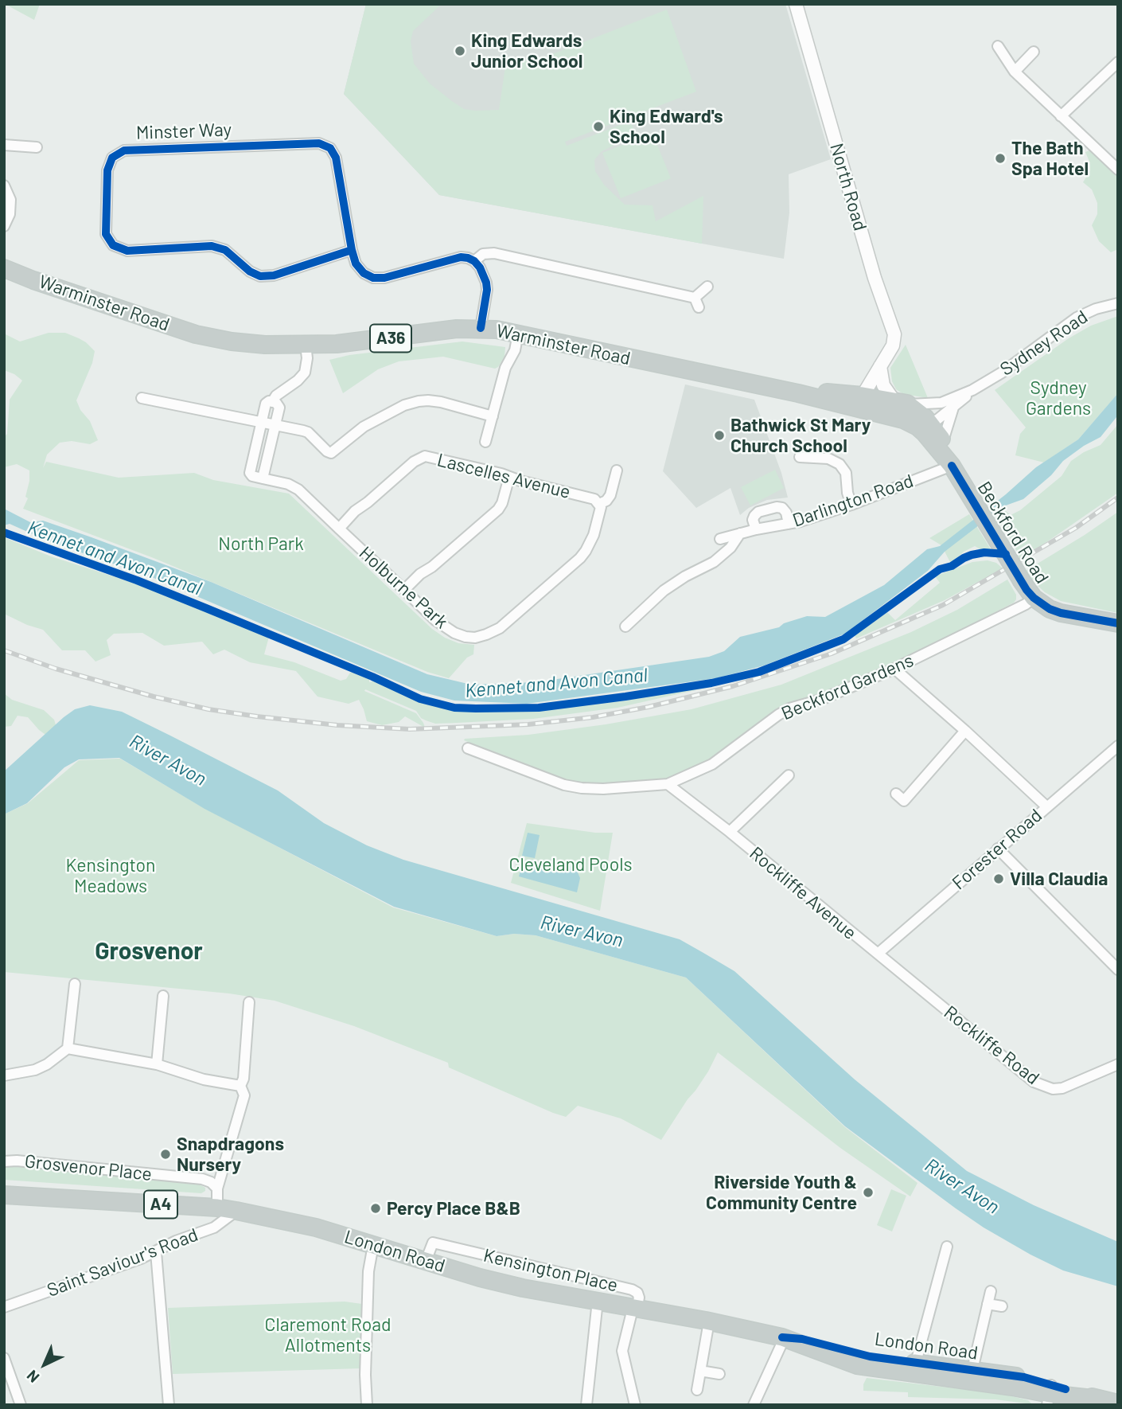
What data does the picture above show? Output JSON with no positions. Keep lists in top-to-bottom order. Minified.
{"streets":{"highway":["Warminster Road","A36","Beckford Road","A4","London Road"],"street":["Minster Way","North Road","Sydney Road","Lascelles Avenue","Darlington Road","Holburne Park","Beckford Gardens","Forester Road","Rockliffe Avenue","Rockliffe Road","Grosvenor Place","Saint Saviour's Road","Kensington Place"]},"crossings":[["North Road","Warminster Road"],["Warminster Road","Sydney Road"],["Warminster Road","Beckford Road"],["Sydney Road","Beckford Road"],["Lascelles Avenue","Holburne Park"],["Darlington Road","Beckford Road"],["Beckford Road","Beckford Gardens"],["Beckford Gardens","Rockliffe Avenue"],["Forester Road","Rockliffe Avenue"],["Forester Road","Rockliffe Road"],["Rockliffe Avenue","Rockliffe Road"],["London Road","Saint Saviour's Road"],["London Road","Kensington Place"]],"districts":["Grosvenor"],"water":["Kennet and Avon Canal","River Avon"],"parks":["Sydney Gardens","North Park","Cleveland Pools","Kensington Meadows","Claremont Road Allotments"],"places":["King Edwards Junior School","King Edward's School","The Bath Spa Hotel","Bathwick St Mary Church School","Villa Claudia","Snapdragons Nursery","Riverside Youth & Community Centre","Percy Place B&B"],"north":"bottom left"}
